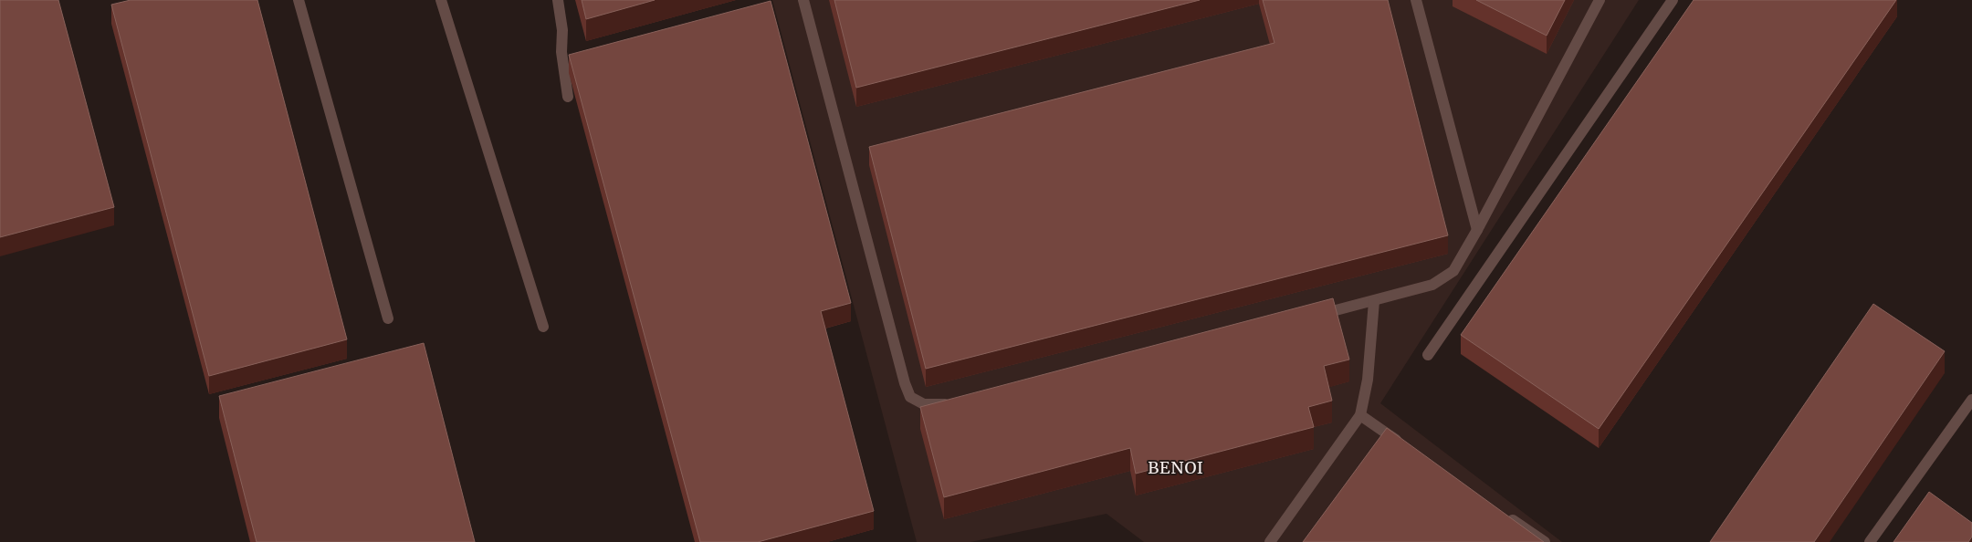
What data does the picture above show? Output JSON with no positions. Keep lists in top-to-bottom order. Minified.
{"districts":["BENOI"]}
